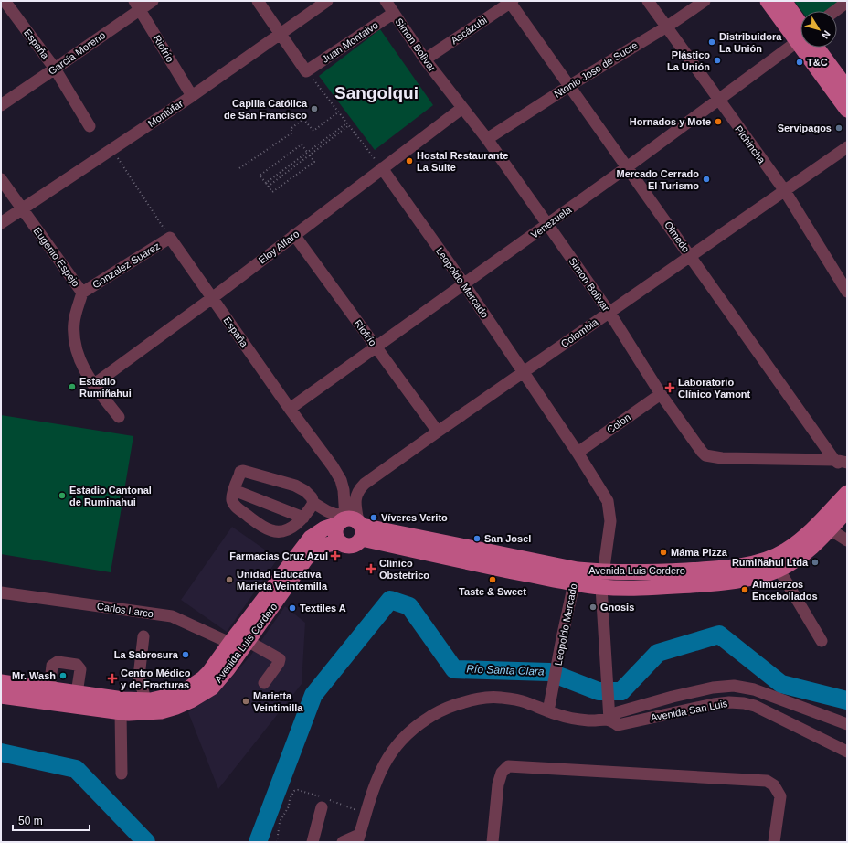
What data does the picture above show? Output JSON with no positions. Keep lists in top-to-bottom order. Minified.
{"streets":{"main road":["Avenida Luis Cordero"],"street":["Ascázubi","Juan Montalvo","España","Simon Bolìvar","Riofrío","García Moreno","Ntonio Jose de Sucre","Montùfar","Pichincha","Venezuela","Olmedo","Eloy Alfaro","Eugenio Espejo","Gonzalez Suarez","Leopoldo Mercado","Colombia","Colon","Carlos Larco","Avenida San Luis"]},"crossings":[["Ascázubi","Simon Bolìvar"],["Ascázubi","Olmedo"],["Juan Montalvo","Simon Bolìvar"],["España","García Moreno"],["España","Venezuela"],["España","Eloy Alfaro"],["España","Gonzalez Suarez"],["España","Colombia"],["España","Avenida Luis Cordero"],["Simon Bolìvar","Ntonio Jose de Sucre"],["Simon Bolìvar","Venezuela"],["Simon Bolìvar","Olmedo"],["Simon Bolìvar","Eloy Alfaro"],["Simon Bolìvar","Colombia"],["Simon Bolìvar","Colon"],["Riofrío","García Moreno"],["Riofrío","Montùfar"],["Riofrío","Venezuela"],["Riofrío","Eloy Alfaro"],["Riofrío","Colombia"],["Ntonio Jose de Sucre","Pichincha"],["Ntonio Jose de Sucre","Olmedo"],["Montùfar","Eugenio Espejo"],["Pichincha","Venezuela"],["Pichincha","Colombia"],["Venezuela","Olmedo"],["Venezuela","Leopoldo Mercado"],["Olmedo","Colombia"],["Eloy Alfaro","Eugenio Espejo"],["Eloy Alfaro","Leopoldo Mercado"],["Eugenio Espejo","Gonzalez Suarez"],["Leopoldo Mercado","Colombia"],["Leopoldo Mercado","Colon"],["Leopoldo Mercado","Avenida Luis Cordero"],["Leopoldo Mercado","Avenida San Luis"],["Colombia","Avenida Luis Cordero"],["Avenida Luis Cordero","Carlos Larco"]],"districts":["Sangolqui"],"water":["Río Santa Clara"],"places":{"other":["Distribuidora La Unión","Plástico La Unión","T&C","Capilla Católica de San Francisco","Hornados y Mote","Servipagos","Hostal Restaurante La Suite","Mercado Cerrado El Turismo","Estadio Rumiñahui","Estadio Cantonal de Ruminahui","Víveres Verito","San Josel","Máma Pizza","Rumiñahui Ltda","Unidad Educativa Marieta Veintemilla","Taste & Sweet","Almuerzos Encebollados","Gnosis","Textiles A","La Sabrosura","Mr. Wash","Marietta Veintimilla"],"health":["Laboratorio Clínico Yamont","Farmacias Cruz Azul","Clínico Obstetrico","Centro Médico y de Fracturas"]},"scale_bar":"50 m","north":"bottom right"}
